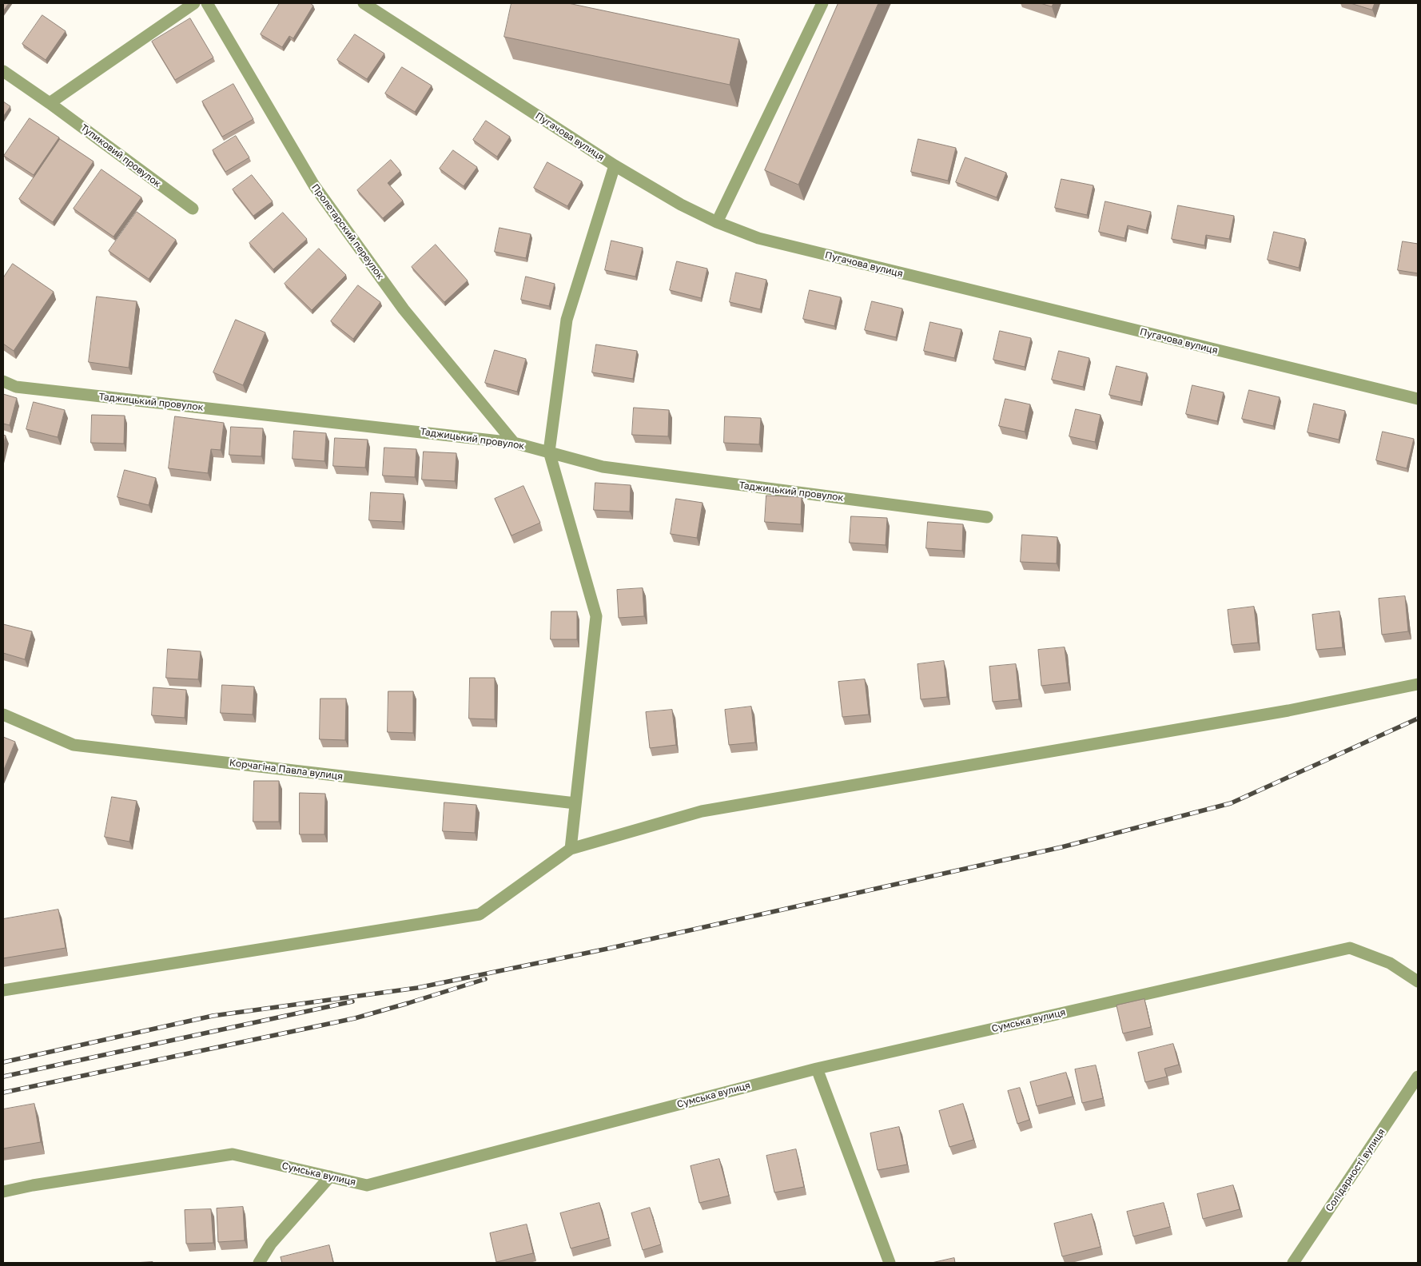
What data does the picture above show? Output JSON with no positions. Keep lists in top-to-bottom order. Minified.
{"streets":{"street":["Пугачова вулиця","Тупиковий провулок","Пролетарский переулок","Таджицький провулок","Корчагіна Павла вулиця","Сумська вулиця","Солідарності вулиця"]},"crossings":[["Пролетарский переулок","Таджицький провулок"]]}
